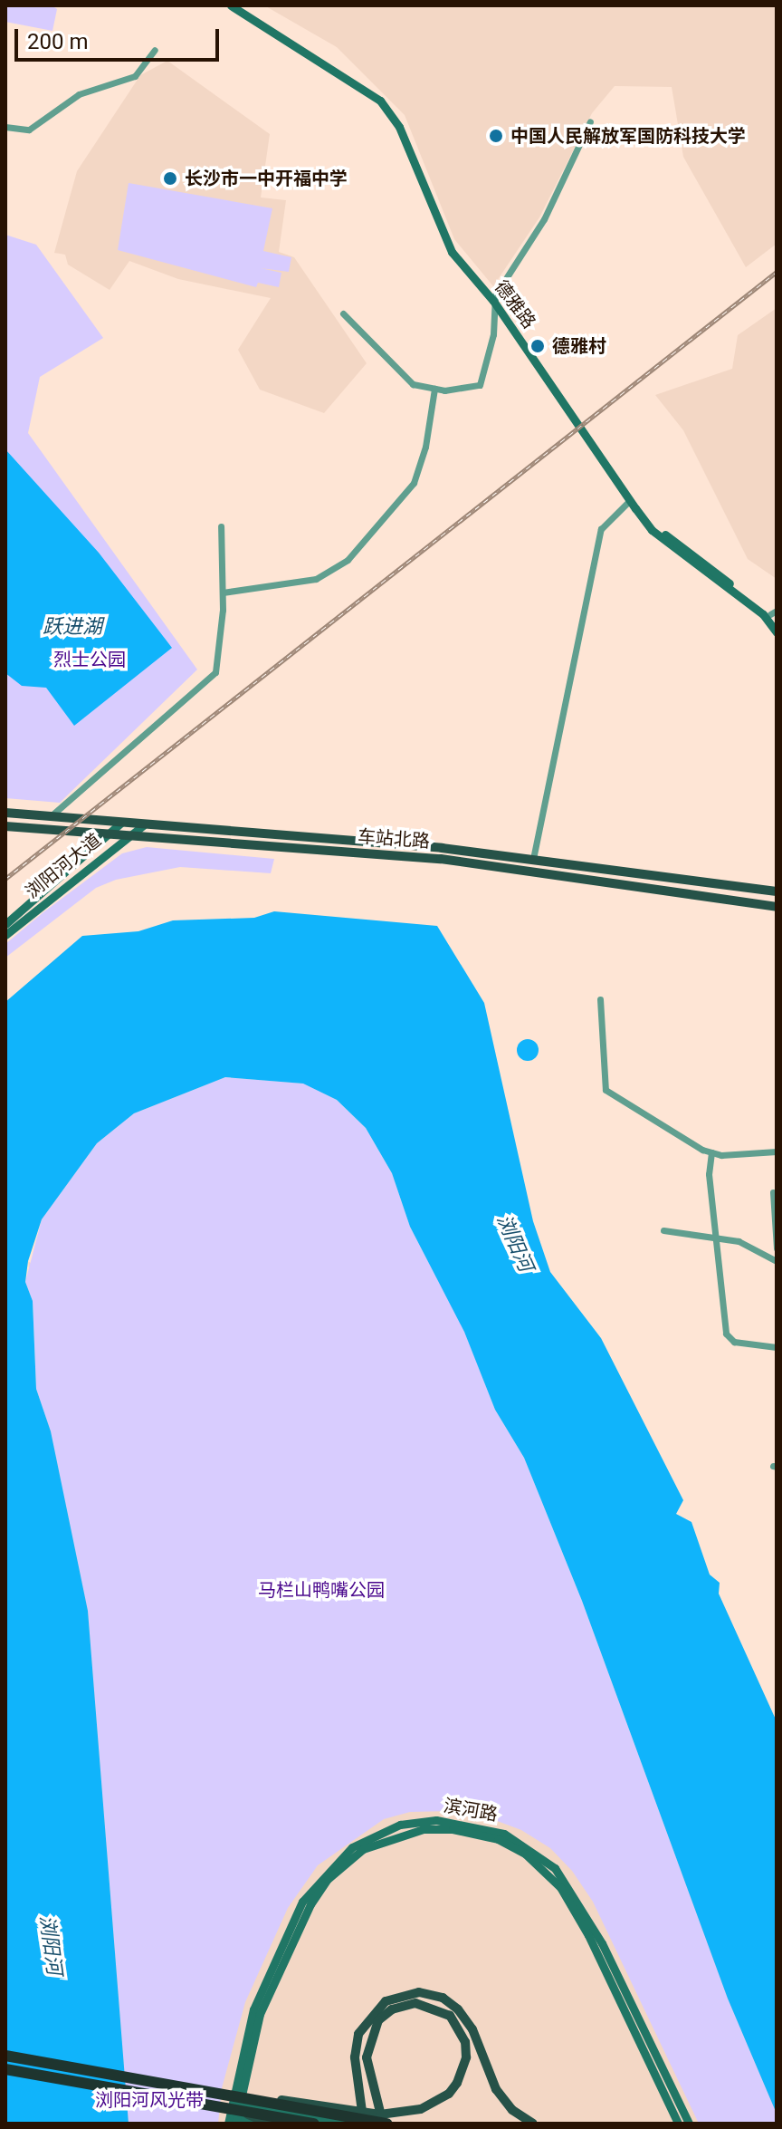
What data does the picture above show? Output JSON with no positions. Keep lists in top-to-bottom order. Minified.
{"streets":{"main road":["车站北路"],"street":["德雅路","浏阳河大道","滨河路"]},"crossings":[["车站北路","浏阳河大道"]],"water":["跃进湖","浏阳河"],"parks":["烈士公园","马栏山鸭嘴公园","浏阳河风光带"],"places":["中国人民解放军国防科技大学","长沙市一中开福中学","德雅村"],"scale_bar":"200 m"}
